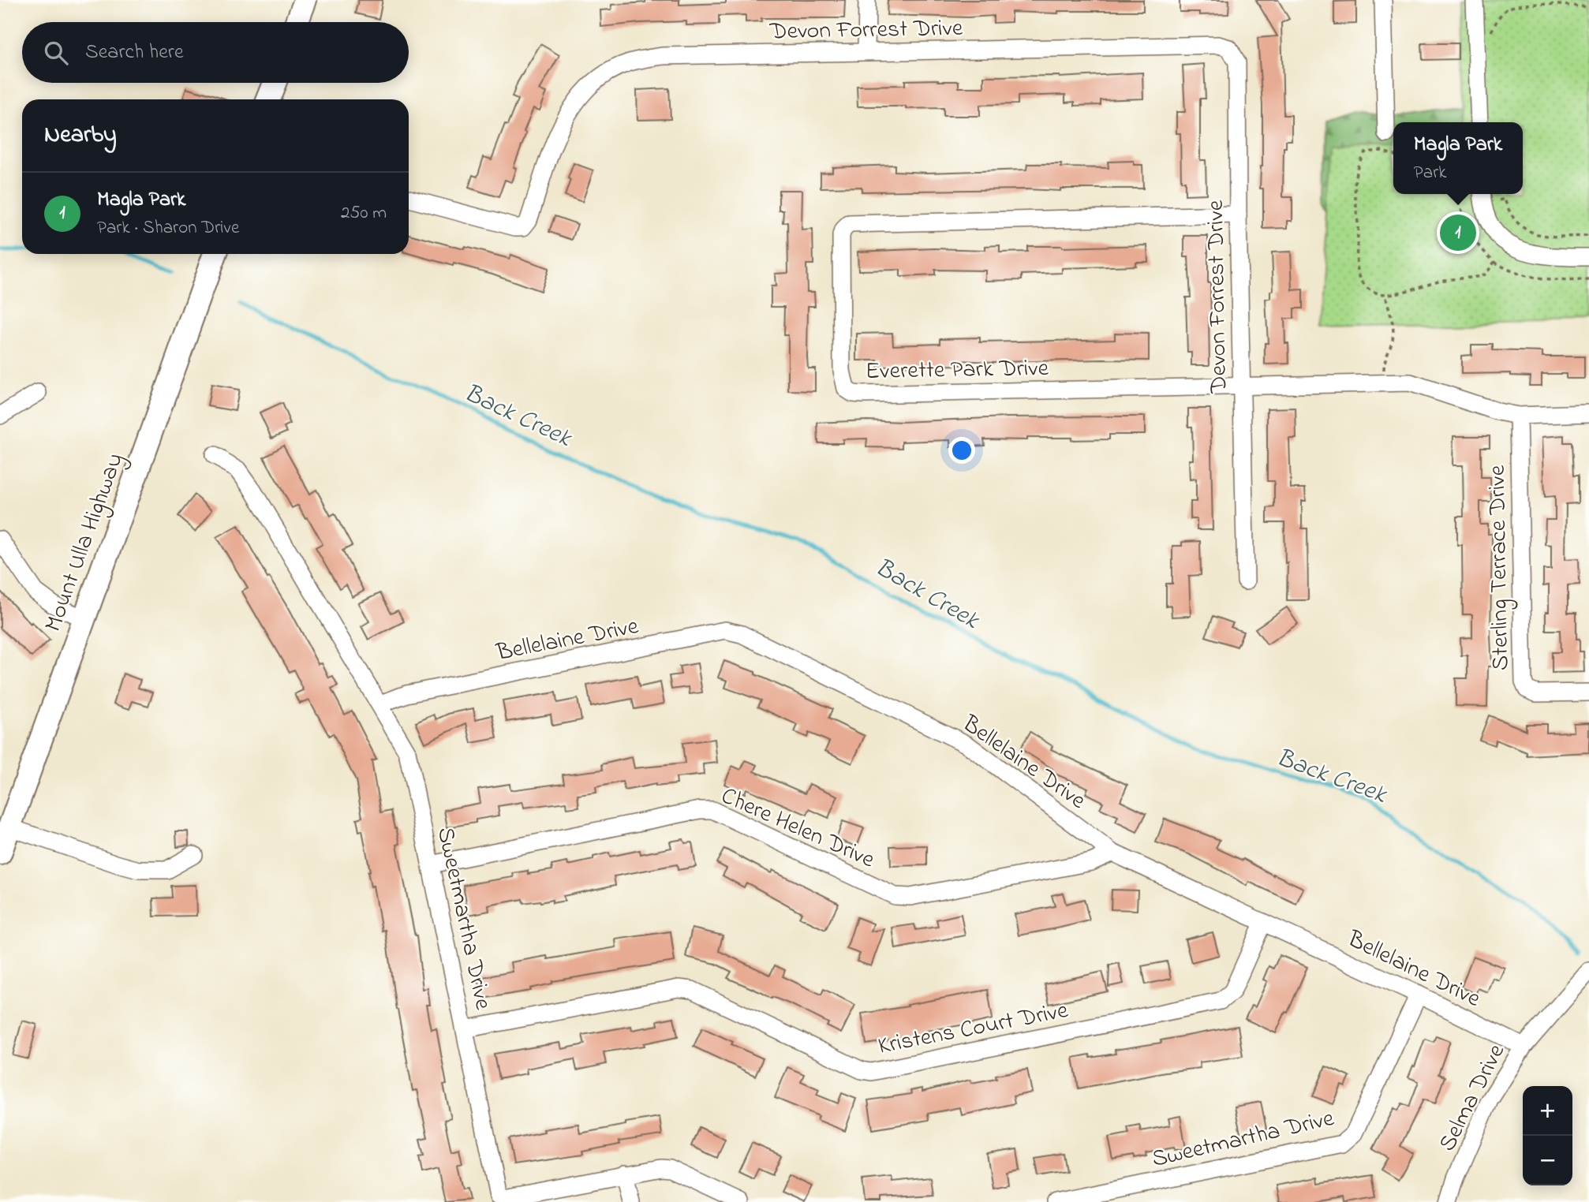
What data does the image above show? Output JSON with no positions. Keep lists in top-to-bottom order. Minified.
{"streets":{"main road":["Mount Ulla Highway"],"street":["Devon Forrest Drive","Everette Park Drive","Sterling Terrace Drive","Bellelaine Drive","Chere Helen Drive","Sweetmartha Drive","Kristens Court Drive","Selma Drive"]},"crossings":[["Devon Forrest Drive","Everette Park Drive"],["Everette Park Drive","Sterling Terrace Drive"],["Bellelaine Drive","Chere Helen Drive"],["Bellelaine Drive","Sweetmartha Drive"],["Bellelaine Drive","Kristens Court Drive"],["Bellelaine Drive","Selma Drive"],["Chere Helen Drive","Sweetmartha Drive"],["Sweetmartha Drive","Kristens Court Drive"]],"water":["Back Creek"],"page":{"search":"Search here","heading":"Nearby","popup":["Magla Park","Park"],"list":[{"mark":"1","name":"Magla Park","note":"Park · Sharon Drive","value":"250 m"}],"pins":"1","map_buttons":["+","−"]}}
